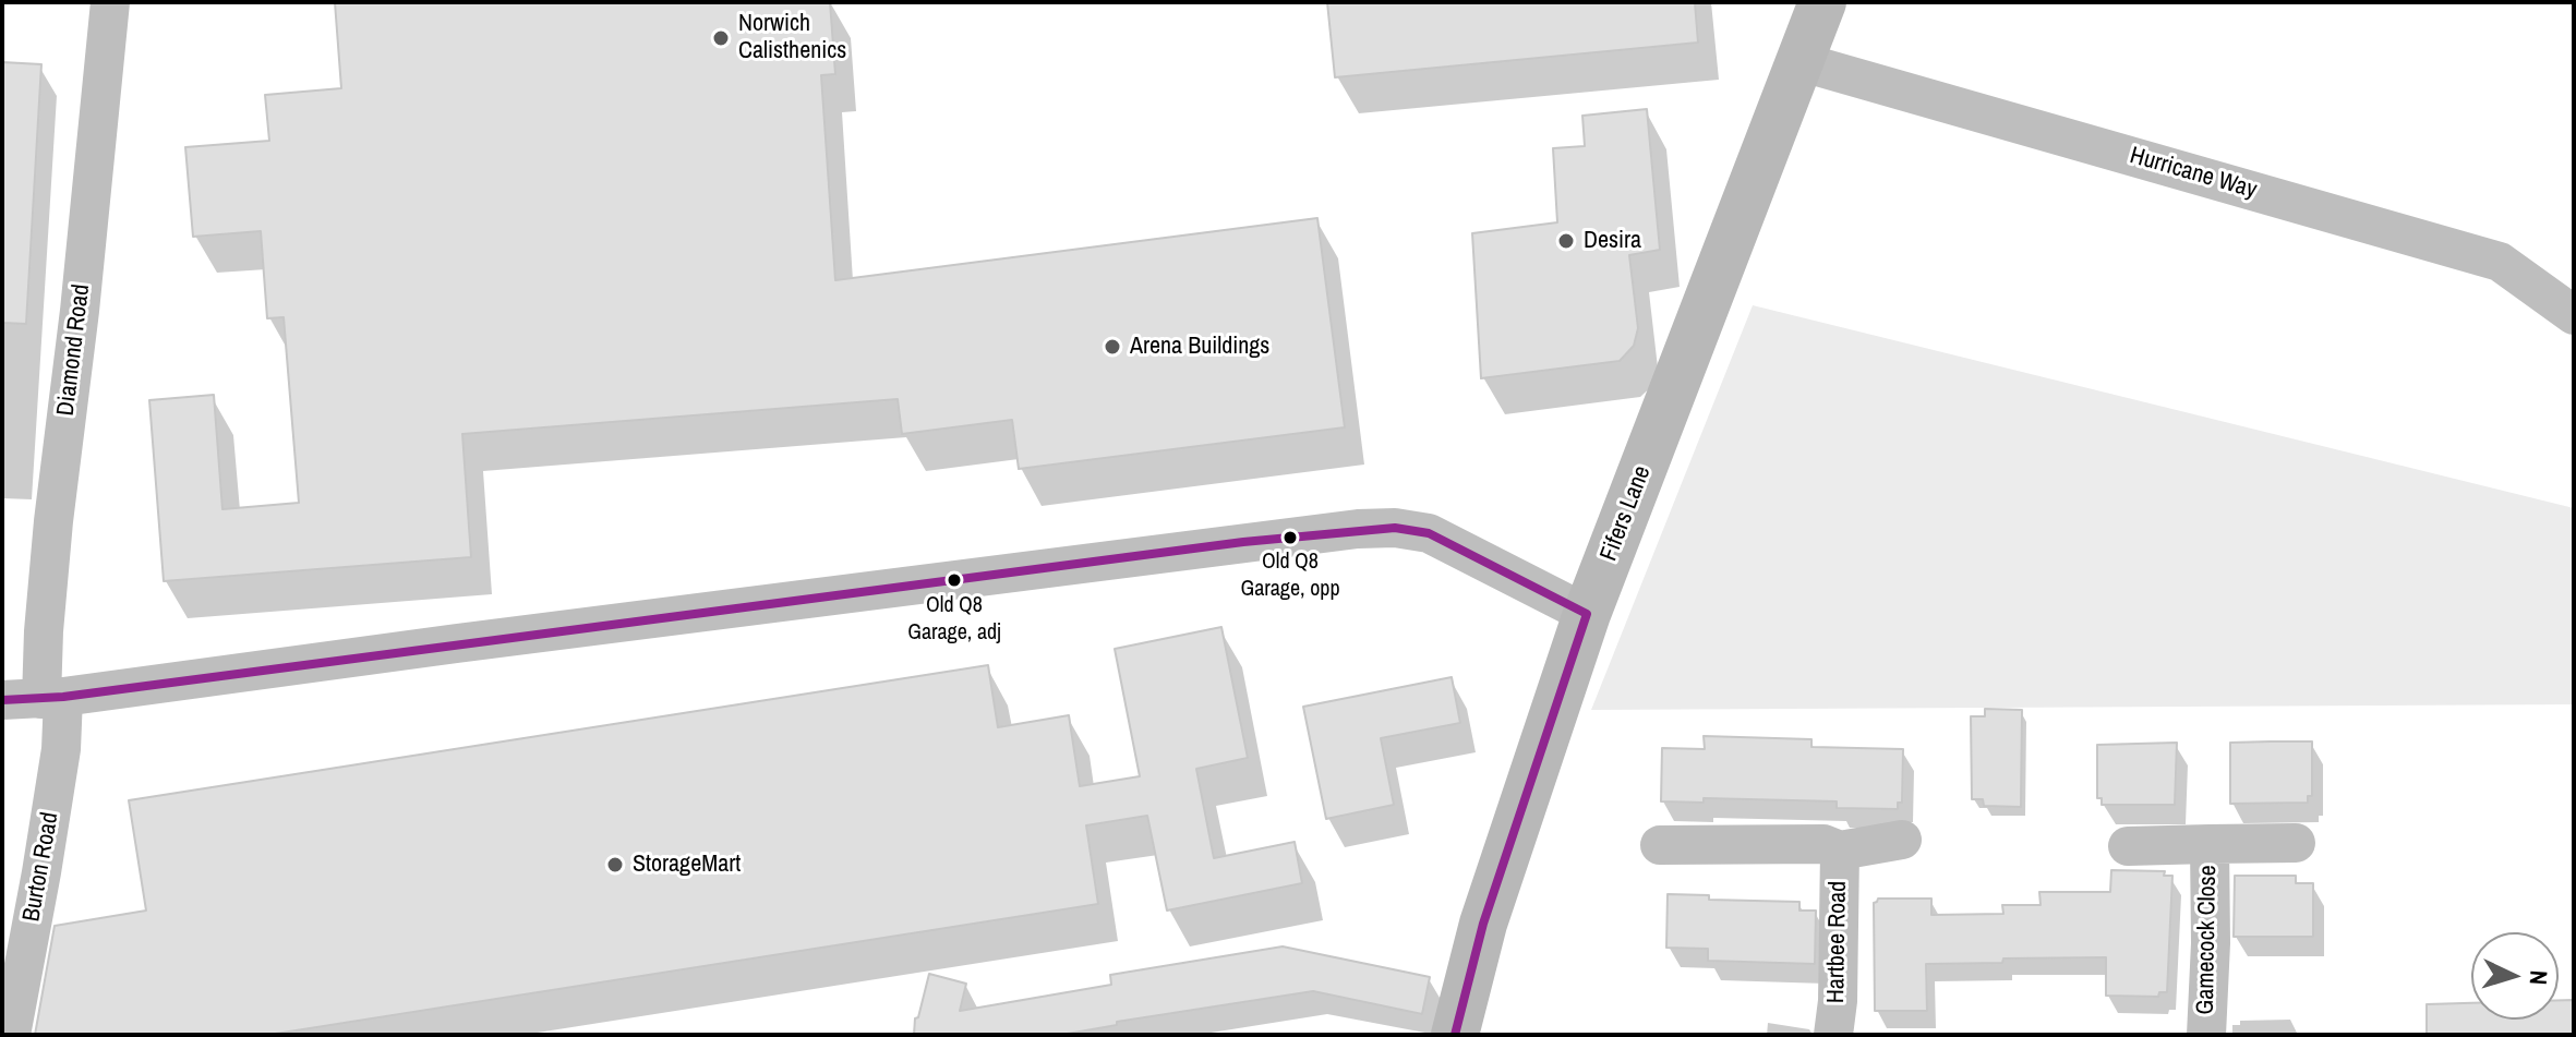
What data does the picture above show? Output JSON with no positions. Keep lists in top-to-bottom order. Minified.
{"streets":{"street":["Hurricane Way","Diamond Road","Fifers Lane","Burton Road","Gamecock Close","Hartbee Road"]},"crossings":[["Hurricane Way","Fifers Lane"],["Diamond Road","Burton Road"]],"places":["Norwich Calisthenics","Desira","Arena Buildings","Old Q8 Garage, opp","Old Q8 Garage, adj","StorageMart"],"north":"right"}
